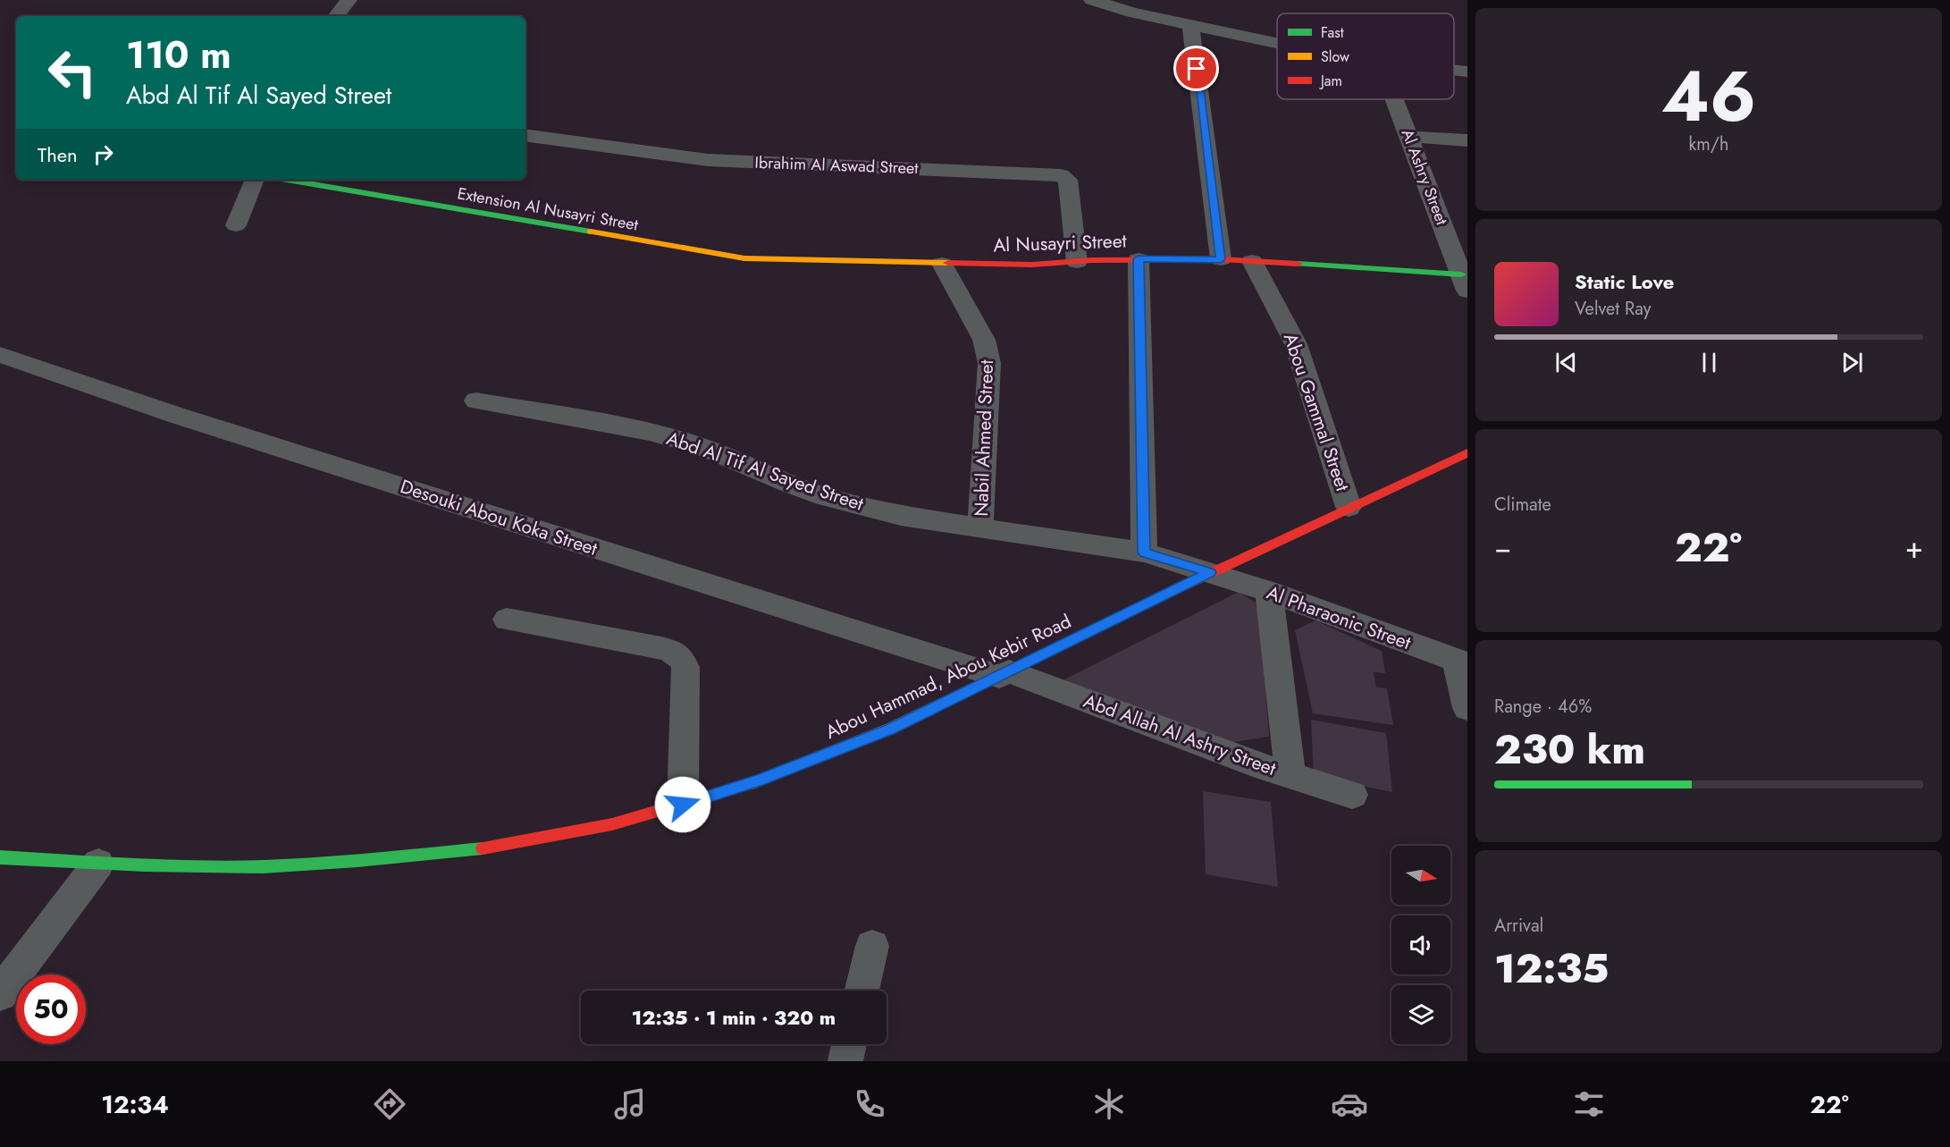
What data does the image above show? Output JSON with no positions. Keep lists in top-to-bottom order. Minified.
{"streets":{"street":["Ibrahim Al Aswad Street","Al Ashry Street","Extension Al Nusayri Street","Al Nusayri Street","Abou Gammal Street","Nabil Ahmed Street","Abd Al Tif Al Sayed Street","Desouki Abou Koka Street","Al Pharaonic Street","Abou Hammad, Abou Kebir Road","Abd Allah Al Ashry Street"]},"crossings":[["Ibrahim Al Aswad Street","Al Nusayri Street"],["Al Ashry Street","Al Nusayri Street"],["Extension Al Nusayri Street","Al Nusayri Street"],["Al Nusayri Street","Abou Gammal Street"],["Al Nusayri Street","Nabil Ahmed Street"],["Abou Gammal Street","Abou Hammad, Abou Kebir Road"],["Nabil Ahmed Street","Abd Al Tif Al Sayed Street"],["Abd Al Tif Al Sayed Street","Al Pharaonic Street"],["Abd Al Tif Al Sayed Street","Abou Hammad, Abou Kebir Road"],["Desouki Abou Koka Street","Abou Hammad, Abou Kebir Road"],["Desouki Abou Koka Street","Abd Allah Al Ashry Street"],["Al Pharaonic Street","Abou Hammad, Abou Kebir Road"],["Abou Hammad, Abou Kebir Road","Abd Allah Al Ashry Street"]],"legend":["Fast","Slow","Jam"],"north":"right","page":{"tile":[["46","km/h"],"Climate",["Range · 46%","230 km"],["Arrival","12:35"]],"turn":["110 m","Abd Al Tif Al Sayed Street"],"then":"Then","song":["Static Love","Velvet Ray"],"heat":["−","22°","+"],"limit":"50","trip":"12:35 · 1 min · 320 m","tabs":["12:34","22°"]}}
